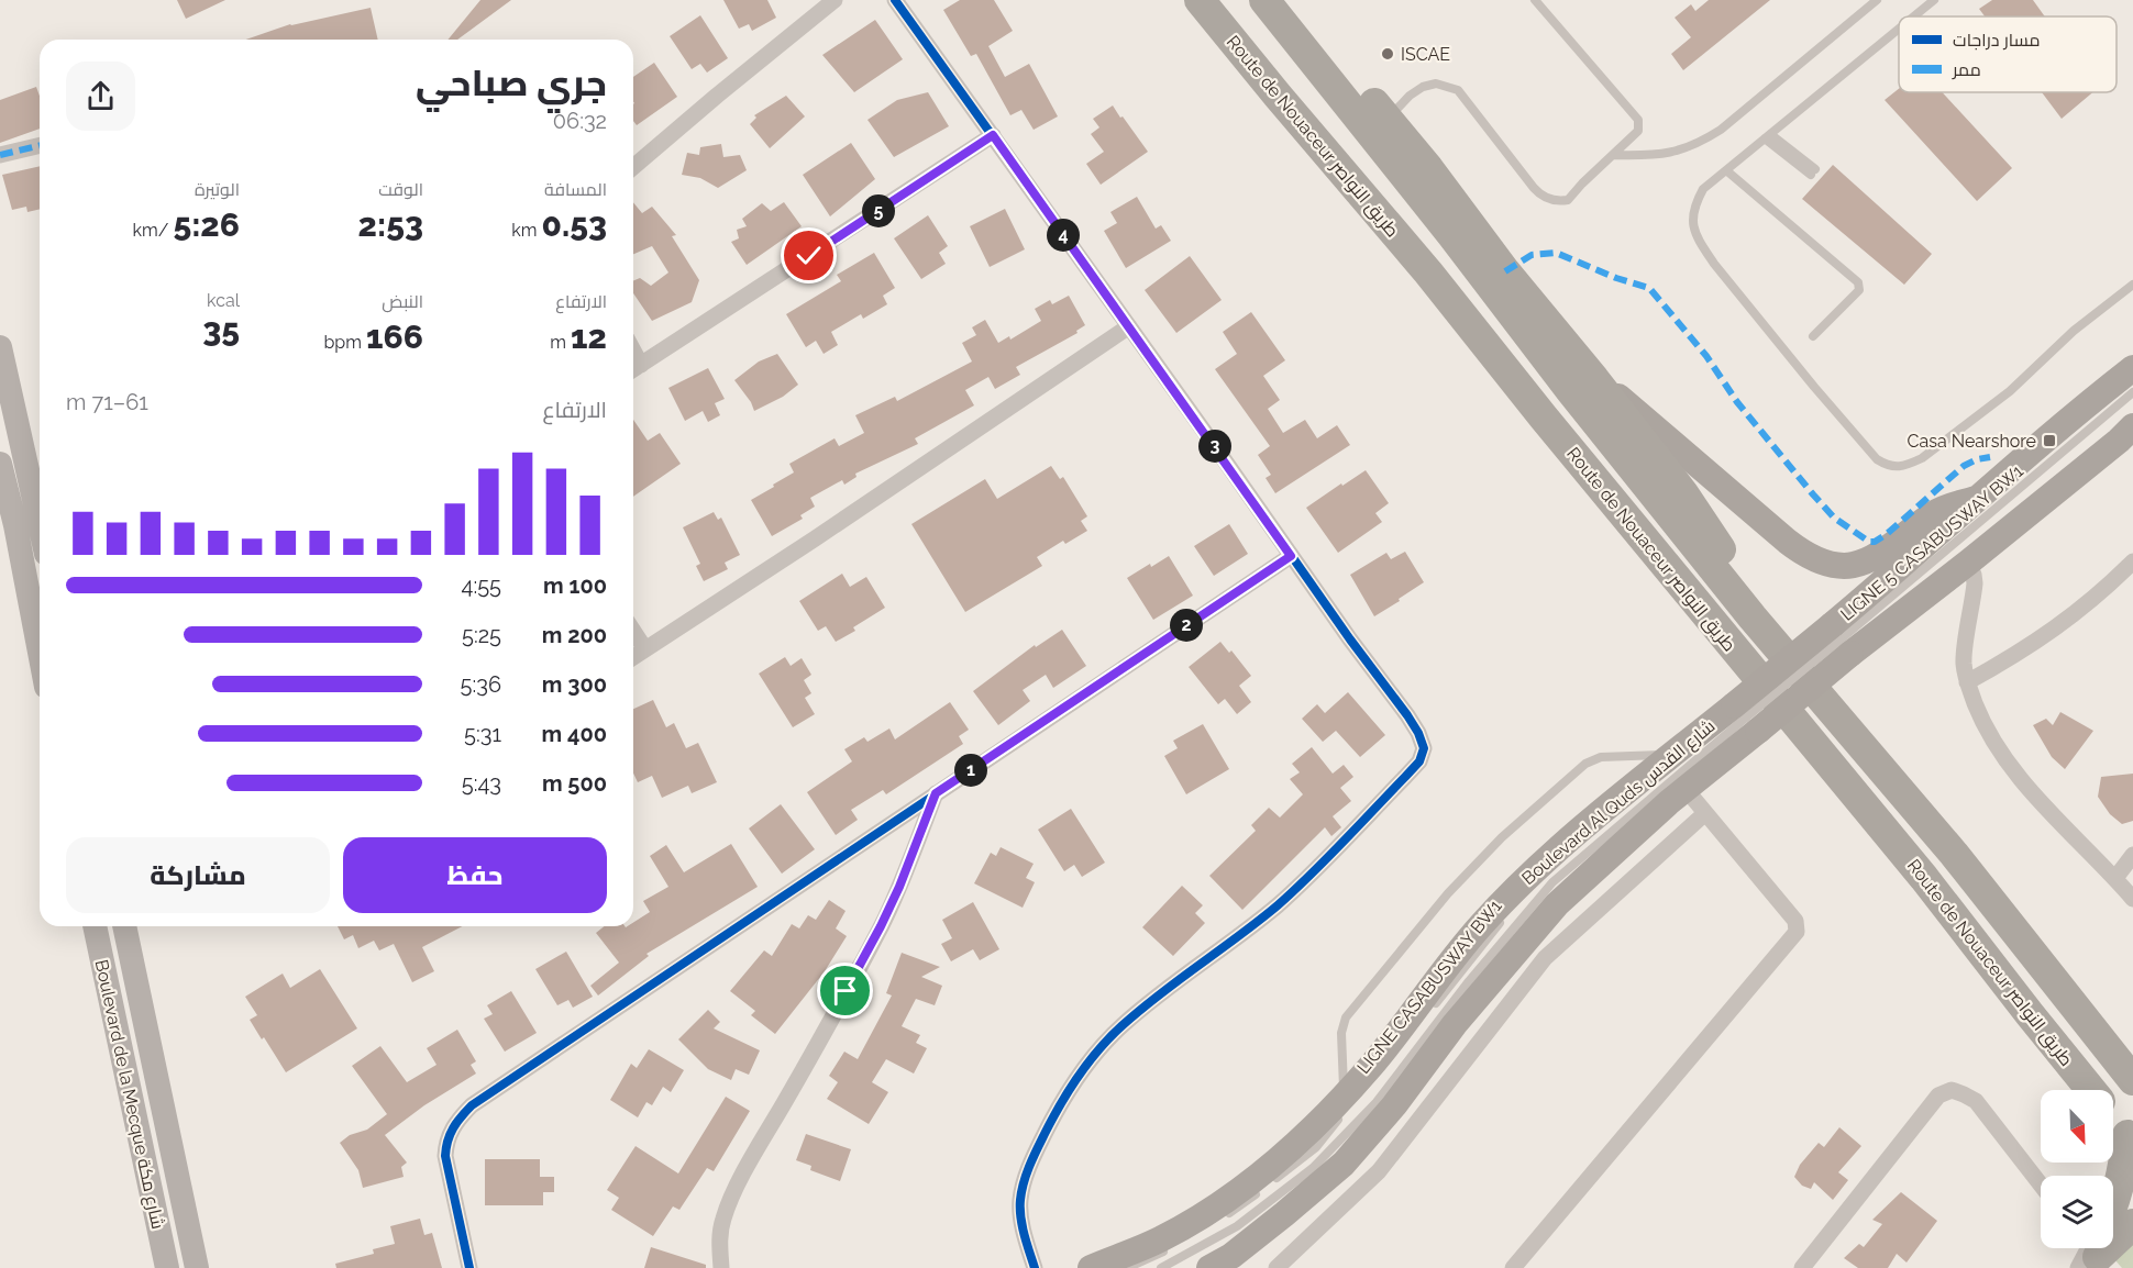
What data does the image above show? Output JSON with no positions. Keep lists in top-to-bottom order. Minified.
{"streets":{"highway":["Route de Nouaceur طريق النواصر"],"main road":["Boulevard Al Quds شارع القدس","Boulevard de la Mecque شارع مكة"],"lane":["LIGNE 5 CASABUSWAY BW1","LIGNE CASABUSWAY BW1"]},"crossings":[["LIGNE 5 CASABUSWAY BW1","Boulevard Al Quds شارع القدس"],["Boulevard Al Quds شارع القدس","LIGNE CASABUSWAY BW1"]],"places":{"other":["ISCAE"],"transit":["Casa Nearshore"]},"legend":["مسار دراجات","ممر"],"north":"bottom right","page":{"heading":["جري صباحي","06:32"],"stats":[["المسافة","0.53 km"],["الوقت","2:53"],["الوتيرة","5:26 /km"],["الارتفاع","12 m"],["النبض","166 bpm"],["kcal","35"]],"pins":["5","4","3","2","1"],"chart":["الارتفاع","61–71 m"],"list":[{"name":"100 m","note":"4:55"},{"name":"200 m","note":"5:25"},{"name":"300 m","note":"5:36"},{"name":"400 m","note":"5:31"},{"name":"500 m","note":"5:43"}],"buttons":["حفظ","مشاركة"]}}
